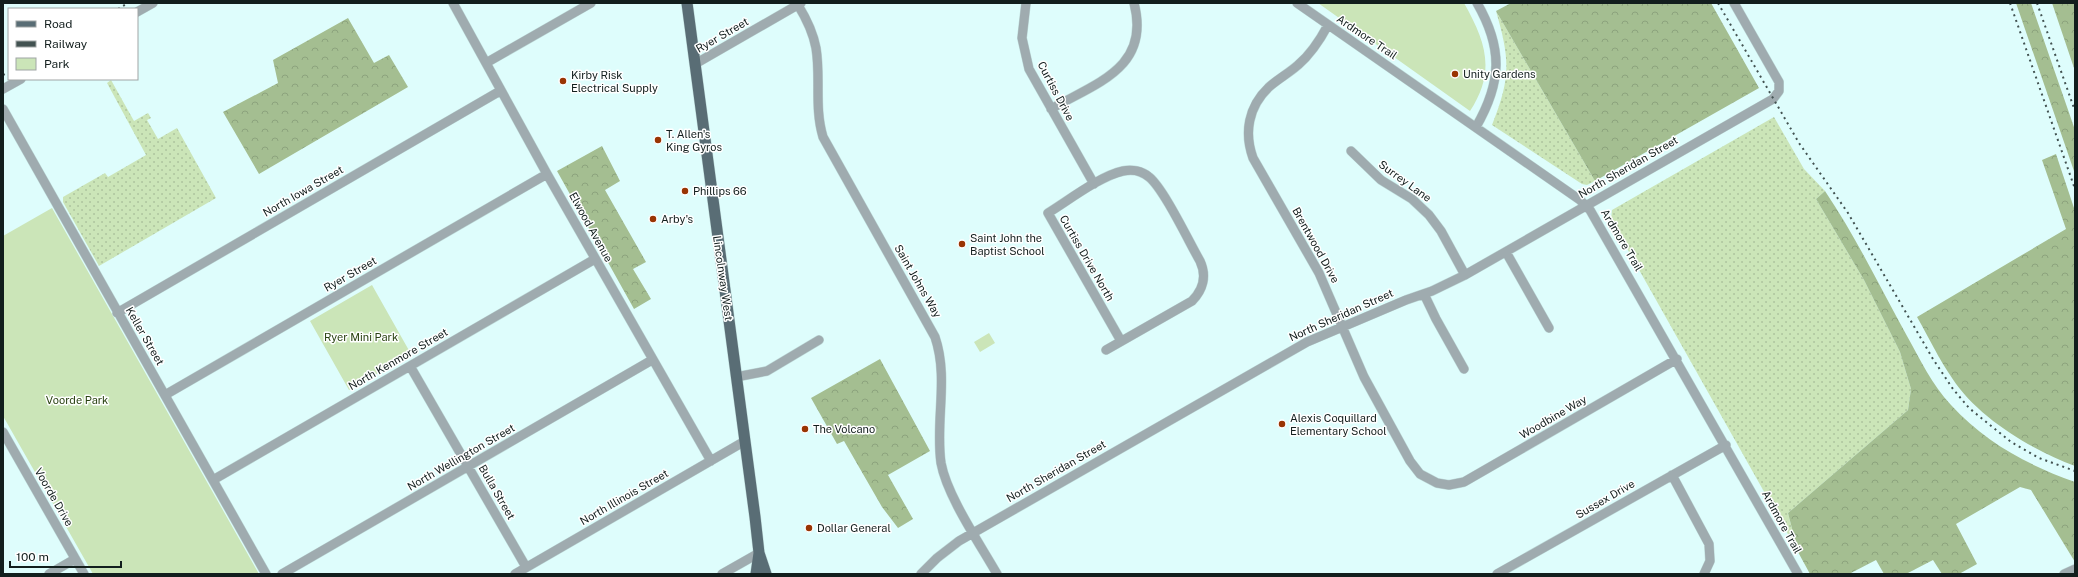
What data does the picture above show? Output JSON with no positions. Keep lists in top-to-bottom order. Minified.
{"streets":{"main road":["Lincolnway West"],"street":["Ryer Street","Ardmore Trail","Curtiss Drive","North Sheridan Street","Surrey Lane","North Iowa Street","Elwood Avenue","Brentwood Drive","Curtiss Drive North","Saint Johns Way","Keller Street","North Kenmore Street","Woodbine Way","North Wellington Street","Bulla Street","Voorde Drive","North Illinois Street","Sussex Drive"]},"crossings":[["Ryer Street","Elwood Avenue"],["Ryer Street","Lincolnway West"],["Ryer Street","Saint Johns Way"],["Ryer Street","Keller Street"],["Ardmore Trail","North Sheridan Street"],["Ardmore Trail","Brentwood Drive"],["Ardmore Trail","Woodbine Way"],["Ardmore Trail","Sussex Drive"],["Curtiss Drive","Curtiss Drive North"],["North Sheridan Street","Surrey Lane"],["North Sheridan Street","Brentwood Drive"],["North Sheridan Street","Saint Johns Way"],["North Iowa Street","Elwood Avenue"],["North Iowa Street","Keller Street"],["Elwood Avenue","North Kenmore Street"],["Elwood Avenue","North Wellington Street"],["Elwood Avenue","North Illinois Street"],["Brentwood Drive","Woodbine Way"],["Lincolnway West","North Illinois Street"],["Keller Street","North Kenmore Street"],["North Kenmore Street","Bulla Street"],["North Wellington Street","Bulla Street"],["Bulla Street","North Illinois Street"]],"parks":["Ryer Mini Park","Voorde Park"],"places":["Unity Gardens","Kirby Risk Electrical Supply","T. Allen's King Gyros","Phillips 66","Arby's","Saint John the Baptist School","Alexis Coquillard Elementary School","The Volcano","Dollar General"],"legend":["Road","Railway","Park"],"scale_bar":"100 m"}
